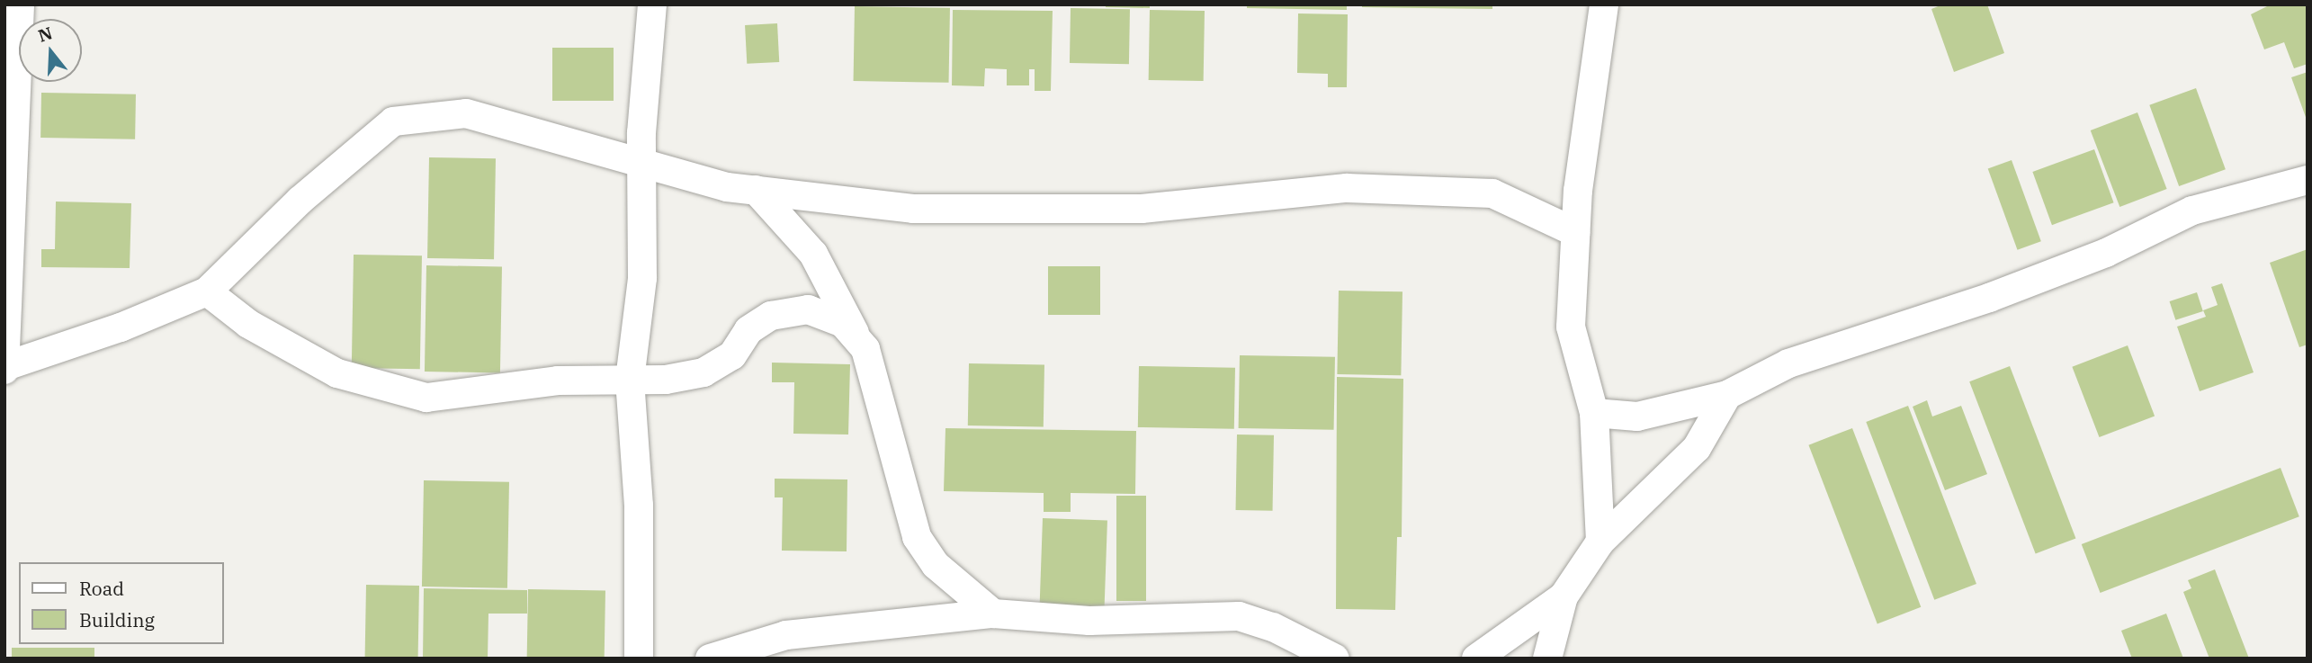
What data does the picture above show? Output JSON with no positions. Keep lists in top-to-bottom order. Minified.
{"legend":["Road","Building"],"north":"top"}
